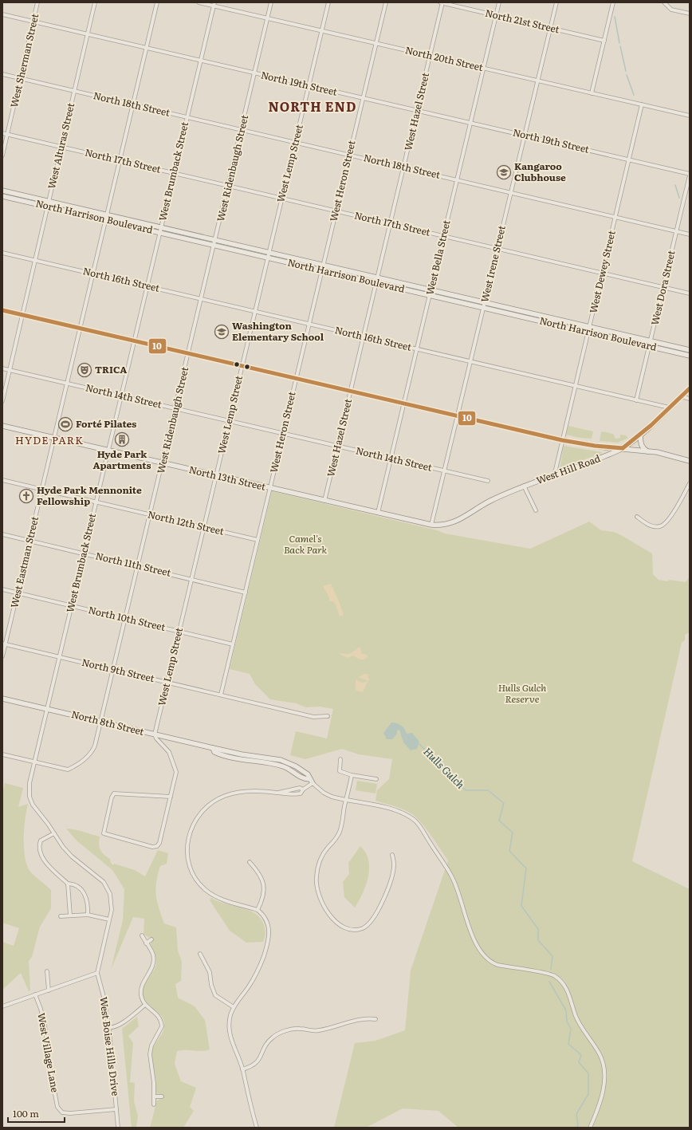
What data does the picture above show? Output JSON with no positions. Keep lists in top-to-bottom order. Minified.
{"streets":{"street":["North 21st Street","North 20th Street","West Sherman Street","North 19th Street","North 18th Street","West Hazel Street","West Alturas Street","North 17th Street","West Lemp Street","West Ridenbaugh Street","West Brumback Street","West Heron Street","North Harrison Boulevard","West Bella Street","West Irene Street","West Dewey Street","North 16th Street","West Dora Street","North 14th Street","West Hill Road","North 13th Street","North 12th Street","West Eastman Street","North 11th Street","North 10th Street","North 9th Street","North 8th Street","West Boise Hills Drive","West Village Lane"]},"crossings":[["North 21st Street","West Hazel Street"],["North 21st Street","West Bella Street"],["North 21st Street","West Irene Street"],["North 20th Street","West Hazel Street"],["North 20th Street","West Lemp Street"],["North 20th Street","West Ridenbaugh Street"],["North 20th Street","West Brumback Street"],["North 20th Street","West Heron Street"],["North 20th Street","West Bella Street"],["North 20th Street","West Irene Street"],["North 20th Street","West Dewey Street"],["West Sherman Street","North 19th Street"],["West Sherman Street","North 18th Street"],["West Sherman Street","North 17th Street"],["North 19th Street","West Hazel Street"],["North 19th Street","West Alturas Street"],["North 19th Street","West Lemp Street"],["North 19th Street","West Ridenbaugh Street"],["North 19th Street","West Brumback Street"],["North 19th Street","West Heron Street"],["North 19th Street","West Bella Street"],["North 19th Street","West Irene Street"],["North 19th Street","West Dewey Street"],["North 19th Street","West Dora Street"],["North 19th Street","West Eastman Street"],["North 18th Street","West Hazel Street"],["North 18th Street","West Alturas Street"],["North 18th Street","West Lemp Street"],["North 18th Street","West Ridenbaugh Street"],["North 18th Street","West Brumback Street"],["North 18th Street","West Heron Street"],["North 18th Street","West Bella Street"],["North 18th Street","West Irene Street"],["North 18th Street","West Dewey Street"],["North 18th Street","West Dora Street"],["North 18th Street","West Eastman Street"],["West Hazel Street","North 17th Street"],["West Hazel Street","North Harrison Boulevard"],["West Hazel Street","North 16th Street"],["West Hazel Street","North 14th Street"],["West Hazel Street","North 13th Street"],["West Alturas Street","North 17th Street"],["West Alturas Street","North Harrison Boulevard"],["West Alturas Street","North 16th Street"],["West Alturas Street","North 14th Street"],["North 17th Street","West Lemp Street"],["North 17th Street","West Ridenbaugh Street"],["North 17th Street","West Brumback Street"],["North 17th Street","West Heron Street"],["North 17th Street","West Bella Street"],["North 17th Street","West Irene Street"],["North 17th Street","West Dewey Street"],["North 17th Street","West Dora Street"],["North 17th Street","West Eastman Street"],["West Lemp Street","North Harrison Boulevard"],["West Lemp Street","North 16th Street"],["West Lemp Street","North 14th Street"],["West Lemp Street","North 13th Street"],["West Lemp Street","North 12th Street"],["West Lemp Street","North 11th Street"],["West Lemp Street","North 10th Street"],["West Lemp Street","North 9th Street"],["West Lemp Street","North 8th Street"],["West Ridenbaugh Street","West Brumback Street"],["West Ridenbaugh Street","North Harrison Boulevard"],["West Ridenbaugh Street","North 16th Street"],["West Ridenbaugh Street","North 14th Street"],["West Ridenbaugh Street","North 13th Street"],["West Ridenbaugh Street","North 12th Street"],["West Ridenbaugh Street","North 11th Street"],["West Ridenbaugh Street","North 10th Street"],["West Ridenbaugh Street","North 9th Street"],["West Ridenbaugh Street","North 8th Street"],["West Brumback Street","North Harrison Boulevard"],["West Brumback Street","North 16th Street"],["West Brumback Street","North 14th Street"],["West Brumback Street","North 13th Street"],["West Brumback Street","North 12th Street"],["West Brumback Street","North 11th Street"],["West Brumback Street","North 10th Street"],["West Brumback Street","North 9th Street"],["West Brumback Street","North 8th Street"],["West Brumback Street","West Boise Hills Drive"],["West Heron Street","North Harrison Boulevard"],["West Heron Street","North 16th Street"],["West Heron Street","North 14th Street"],["West Heron Street","North 13th Street"],["West Heron Street","North 12th Street"],["West Heron Street","North 11th Street"],["West Heron Street","North 10th Street"],["West Heron Street","North 9th Street"],["North Harrison Boulevard","West Bella Street"],["North Harrison Boulevard","West Irene Street"],["North Harrison Boulevard","West Dewey Street"],["North Harrison Boulevard","West Dora Street"],["North Harrison Boulevard","West Eastman Street"],["West Bella Street","North 16th Street"],["West Bella Street","North 14th Street"],["West Bella Street","North 13th Street"],["West Irene Street","North 16th Street"],["West Irene Street","North 14th Street"],["West Irene Street","North 13th Street"],["West Dewey Street","North 16th Street"],["West Dewey Street","West Hill Road"],["North 16th Street","West Dora Street"],["North 16th Street","West Hill Road"],["North 16th Street","West Eastman Street"],["North 14th Street","West Eastman Street"],["West Hill Road","North 13th Street"],["North 13th Street","West Eastman Street"],["North 12th Street","West Eastman Street"],["West Eastman Street","North 11th Street"],["West Eastman Street","North 10th Street"],["West Eastman Street","North 9th Street"],["West Boise Hills Drive","West Village Lane"]],"districts":["NORTH END","HYDE PARK"],"water":["Hulls Gulch"],"parks":["Camel's Back Park","Hulls Gulch Reserve"],"places":{"school or university":["Kangaroo Clubhouse","Washington Elementary School"],"theatre":["TRICA"],"sports":["Forté Pilates"],"building":["Hyde Park Apartments"],"church":["Hyde Park Mennonite Fellowship"]},"lines":["transit line 10"],"scale_bar":"100 m"}
